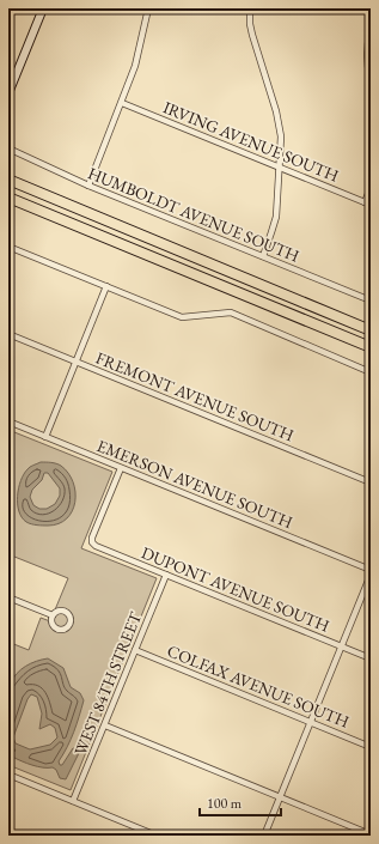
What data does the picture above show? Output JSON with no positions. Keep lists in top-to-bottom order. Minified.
{"streets":{"street":["IRVING AVENUE SOUTH","HUMBOLDT AVENUE SOUTH","FREMONT AVENUE SOUTH","EMERSON AVENUE SOUTH","DUPONT AVENUE SOUTH","WEST 84TH STREET","COLFAX AVENUE SOUTH"]},"crossings":[["EMERSON AVENUE SOUTH","DUPONT AVENUE SOUTH"],["DUPONT AVENUE SOUTH","WEST 84TH STREET"],["WEST 84TH STREET","COLFAX AVENUE SOUTH"]],"scale_bar":"100 m"}
